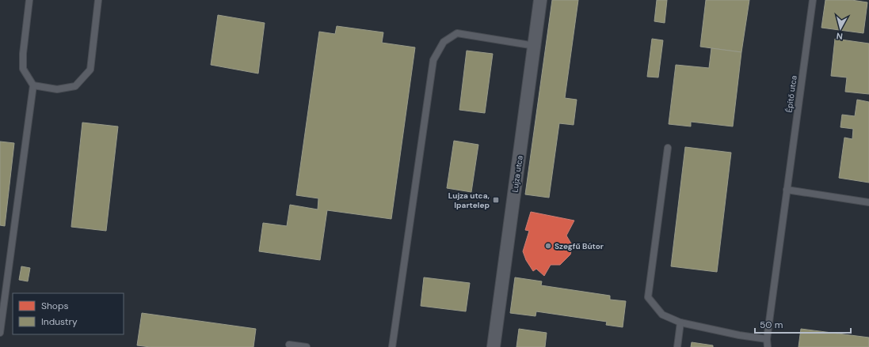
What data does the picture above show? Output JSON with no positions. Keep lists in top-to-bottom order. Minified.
{"streets":{"street":["Lujza utca"],"lane":["Építő utca"]},"places":{"transit":["Lujza utca, Ipartelep"],"other":["Szegfű Bútor"]},"legend":["Shops","Industry"],"scale_bar":"50 m","north":"bottom"}
